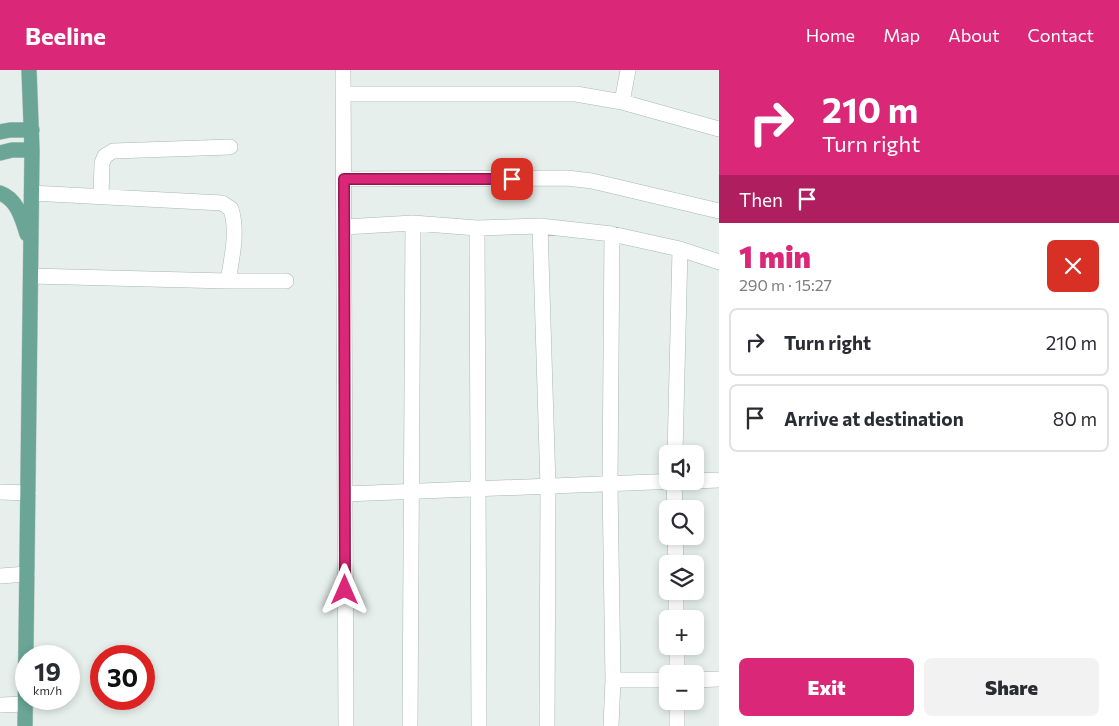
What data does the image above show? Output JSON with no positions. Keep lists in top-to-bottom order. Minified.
{"page":{"header":"Beeline","nav":["Home","Map","About","Contact"],"turn":["210 m","Turn right"],"then":"Then","heading":["1 min","290 m · 15:27"],"list":[{"name":"Turn right","value":"210 m"},{"name":"Arrive at destination","value":"80 m"}],"map_buttons":["+","−"],"speed":"19 km/h","limit":"30","buttons":["Exit","Share"]}}
